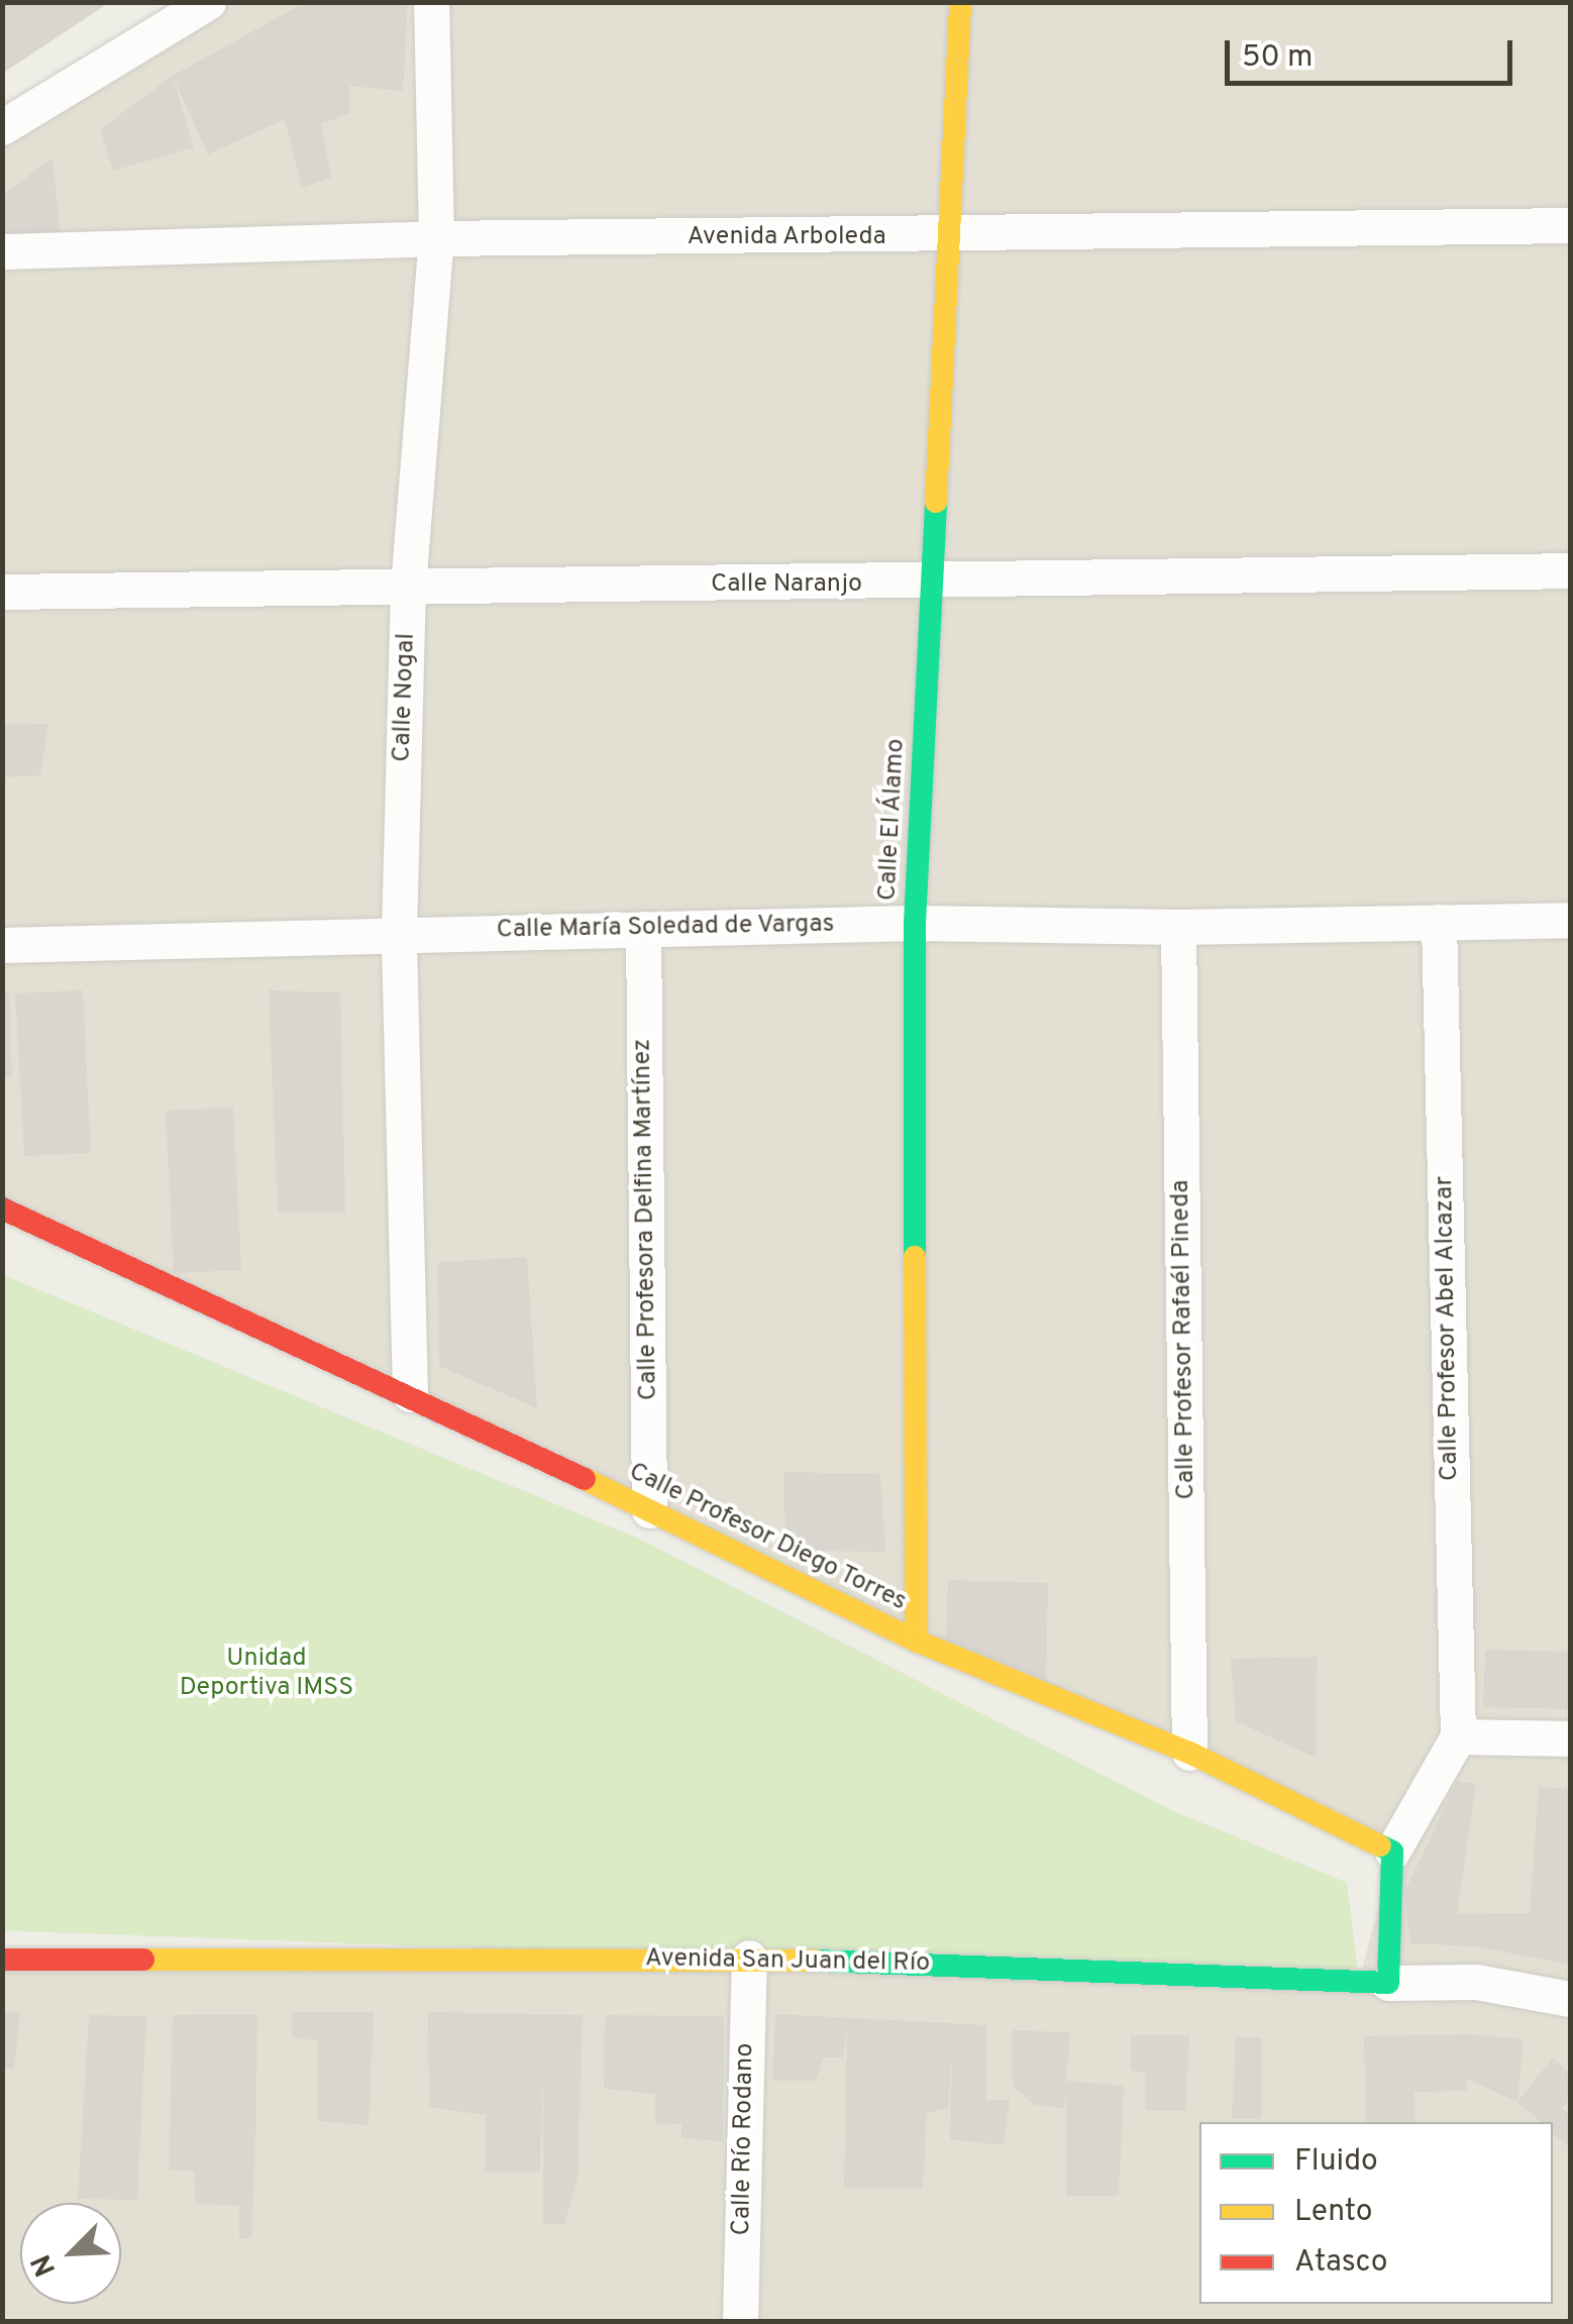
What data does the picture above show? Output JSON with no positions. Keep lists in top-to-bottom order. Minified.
{"streets":{"street":["Avenida Arboleda","Calle Naranjo","Calle Nogal","Calle El Álamo","Calle María Soledad de Vargas","Calle Profesora Delfina Martínez","Calle Profesor Abel Alcazar","Calle Profesor Rafaél Pineda","Calle Profesor Diego Torres","Avenida San Juan del Río","Calle Río Rodano"]},"crossings":[["Avenida Arboleda","Calle Nogal"],["Avenida Arboleda","Calle El Álamo"],["Calle Naranjo","Calle Nogal"],["Calle Naranjo","Calle El Álamo"],["Calle Nogal","Calle María Soledad de Vargas"],["Calle Nogal","Calle Profesor Diego Torres"],["Calle El Álamo","Calle María Soledad de Vargas"],["Calle El Álamo","Calle Profesor Diego Torres"],["Calle María Soledad de Vargas","Calle Profesora Delfina Martínez"],["Calle María Soledad de Vargas","Calle Profesor Abel Alcazar"],["Calle María Soledad de Vargas","Calle Profesor Rafaél Pineda"],["Calle Profesora Delfina Martínez","Calle Profesor Diego Torres"],["Calle Profesor Rafaél Pineda","Calle Profesor Diego Torres"],["Avenida San Juan del Río","Calle Río Rodano"]],"parks":["Unidad Deportiva IMSS"],"legend":["Fluido","Lento","Atasco"],"scale_bar":"50 m","north":"bottom left"}
